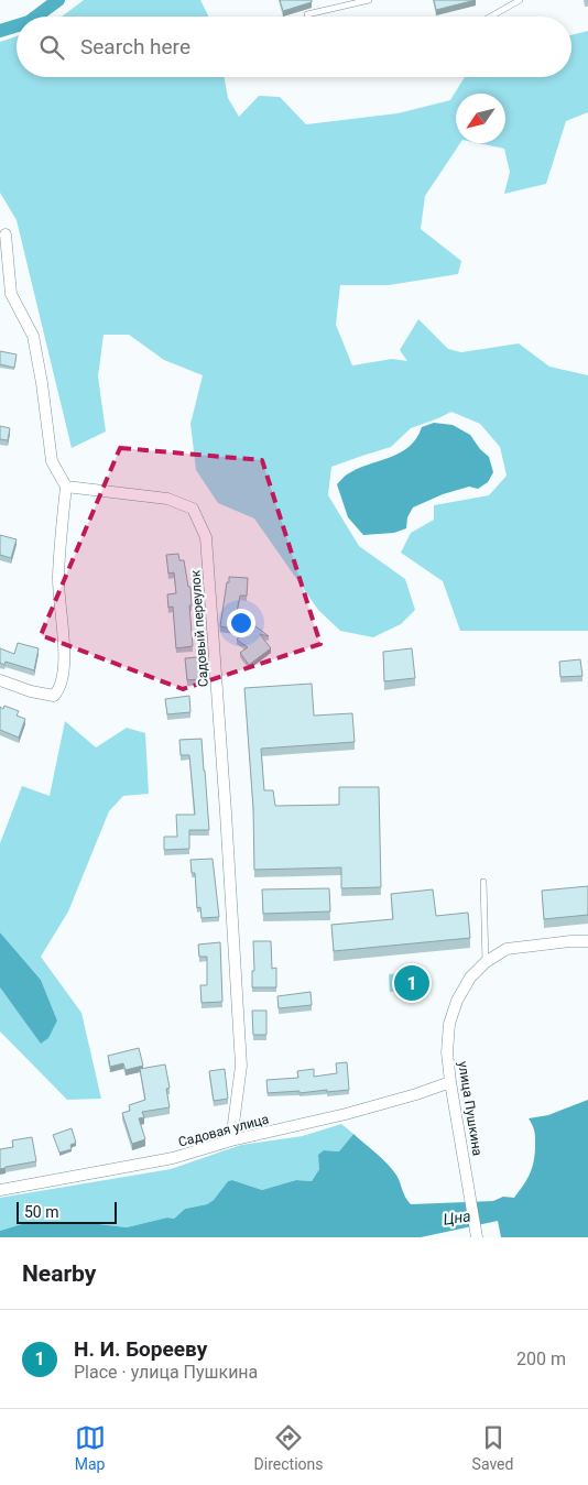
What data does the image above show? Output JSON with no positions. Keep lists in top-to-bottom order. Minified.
{"streets":{"street":["Садовый переулок","улица Пушкина","Садовая улица"]},"crossings":[["Садовый переулок","Садовая улица"],["улица Пушкина","Садовая улица"]],"water":["Цна"],"scale_bar":"50 m","north":"bottom left","page":{"search":"Search here","pins":"1","scale":"50 m","heading":"Nearby","list":[{"mark":"1","name":"Н. И. Борееву","note":"Place · улица Пушкина","value":"200 m"}],"nav":["Map","Directions","Saved"]}}
